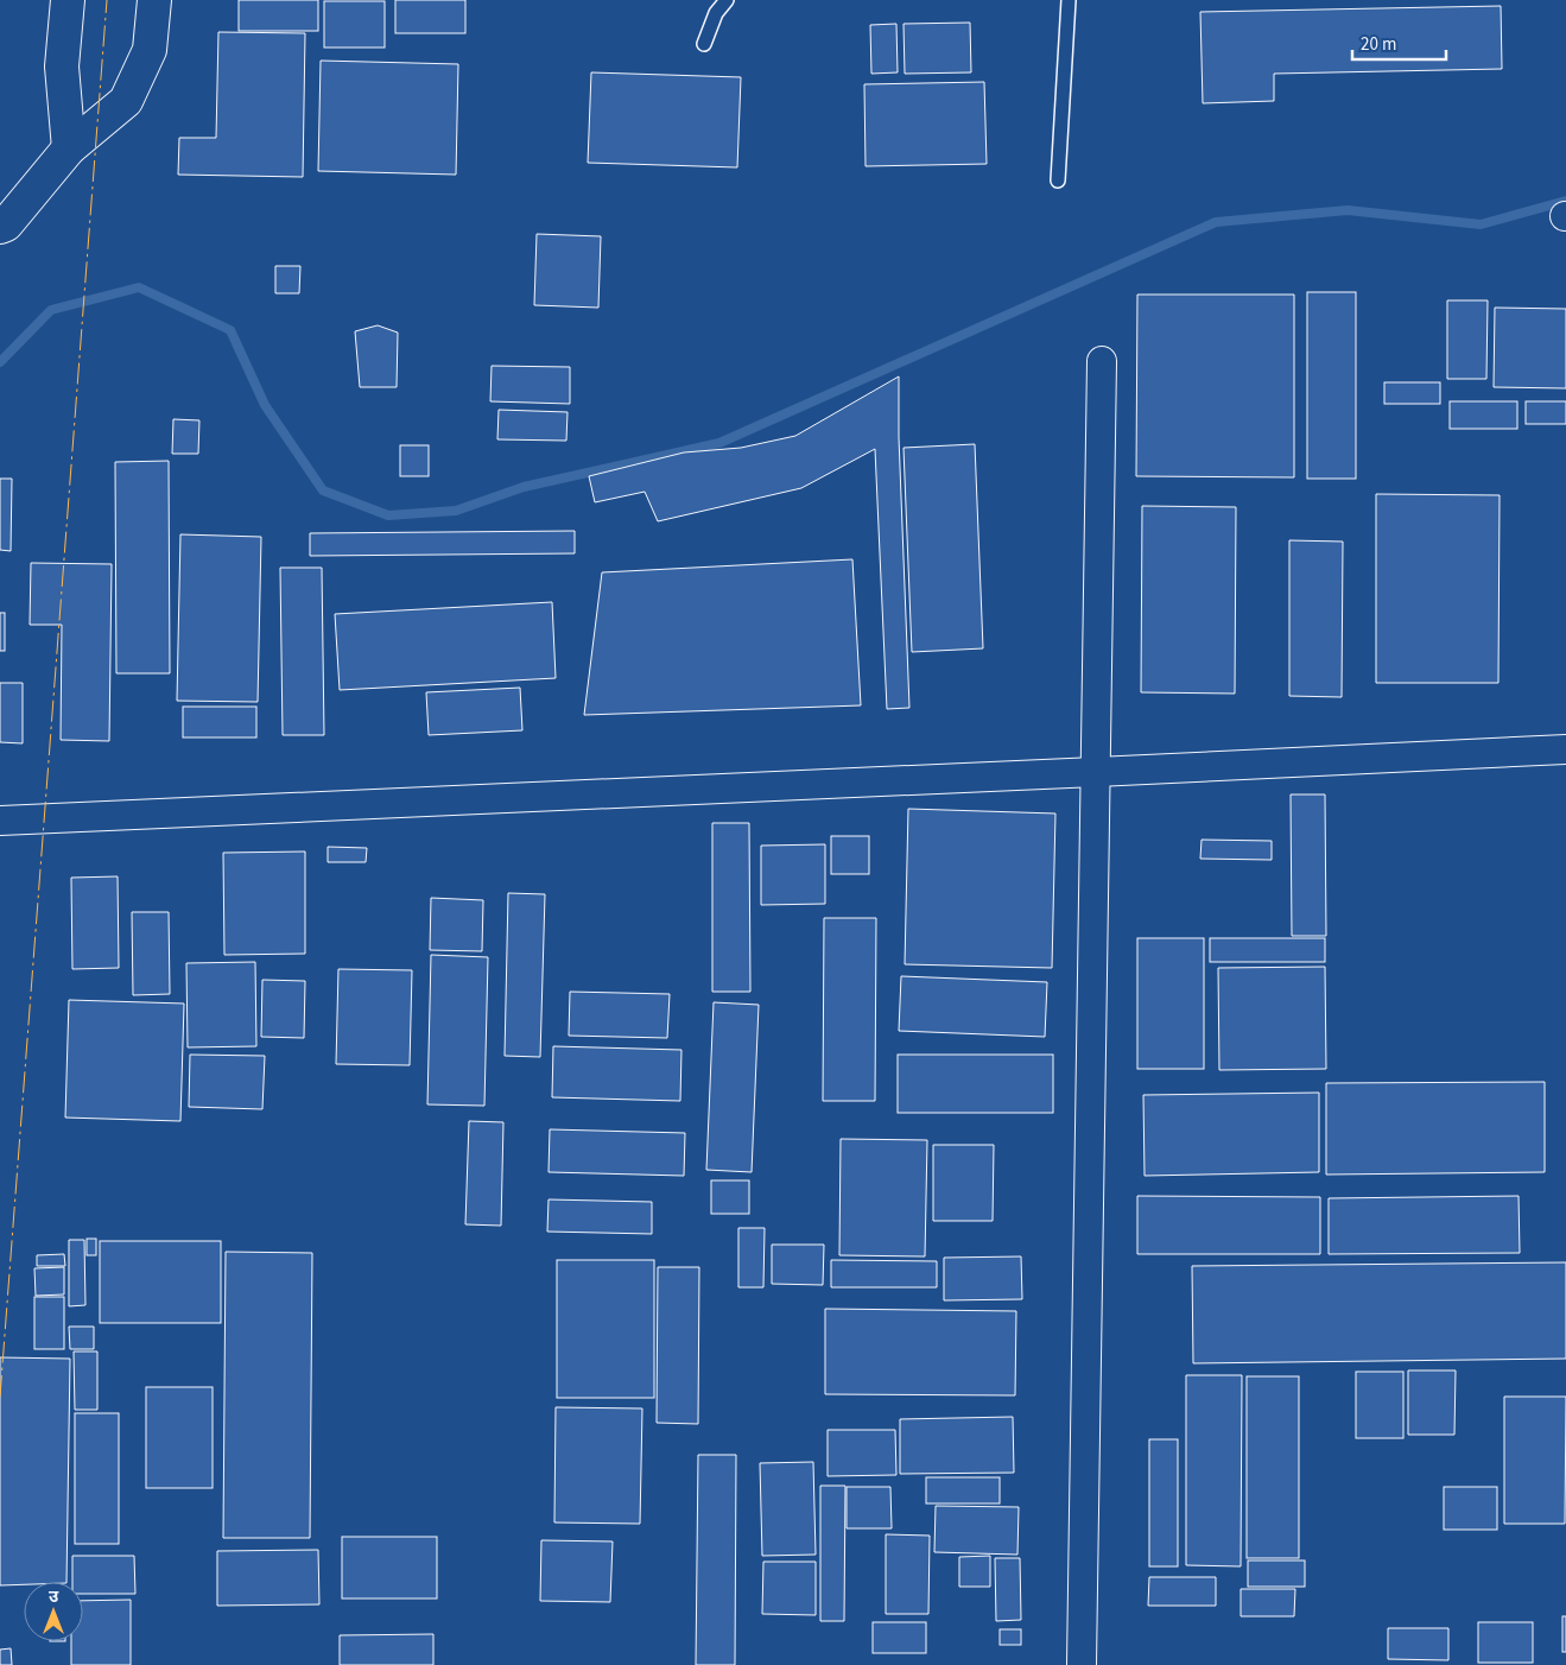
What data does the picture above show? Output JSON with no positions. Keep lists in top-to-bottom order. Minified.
{"scale_bar":"20 m","north":"top"}
